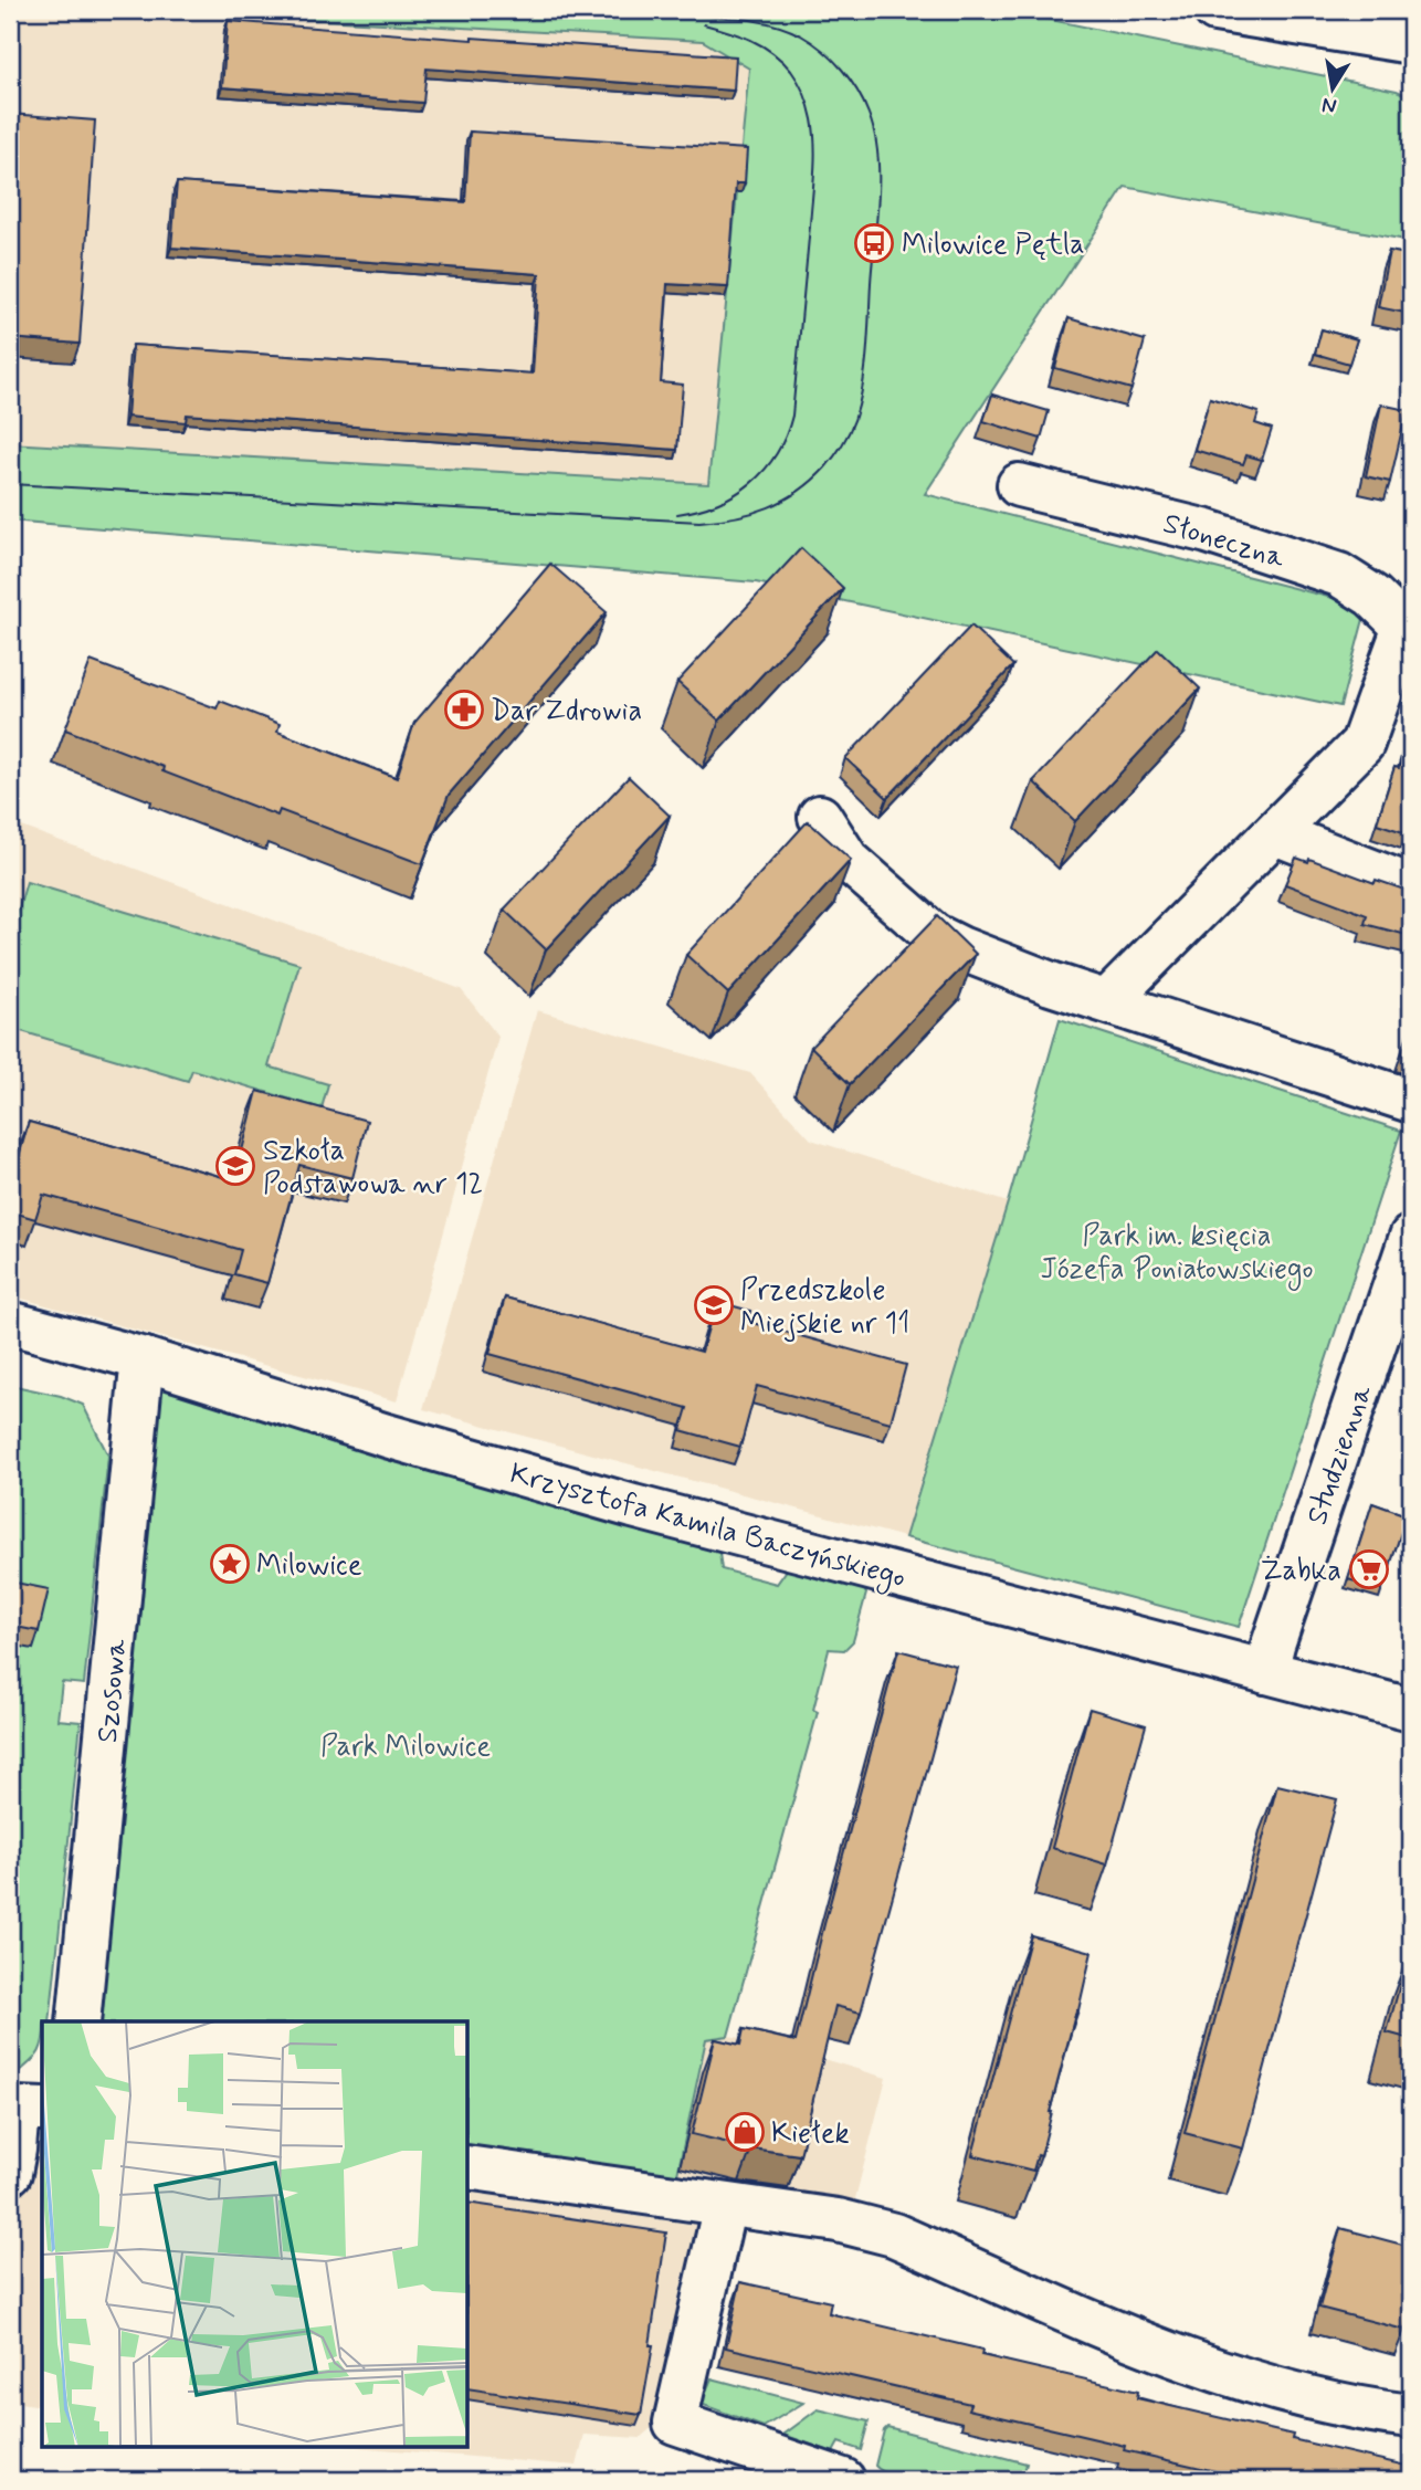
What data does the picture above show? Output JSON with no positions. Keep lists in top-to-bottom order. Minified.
{"streets":{"street":["Słoneczna","Studzienna","Krzysztofa Kamila Baczyńskiego","Szosowa"]},"crossings":[["Studzienna","Krzysztofa Kamila Baczyńskiego"],["Krzysztofa Kamila Baczyńskiego","Szosowa"]],"parks":["Park im. księcia Józefa Poniatowskiego","Park Milowice"],"places":{"bus stop":["Milowice Pętla"],"pharmacy":["Dar Zdrowia"],"school or university":["Szkoła Podstawowa nr 12","Przedszkole Miejskie nr 11"],"place":["Milowice"],"supermarket":["Żabka"],"shop":["Kiełek"]},"north":"bottom"}
